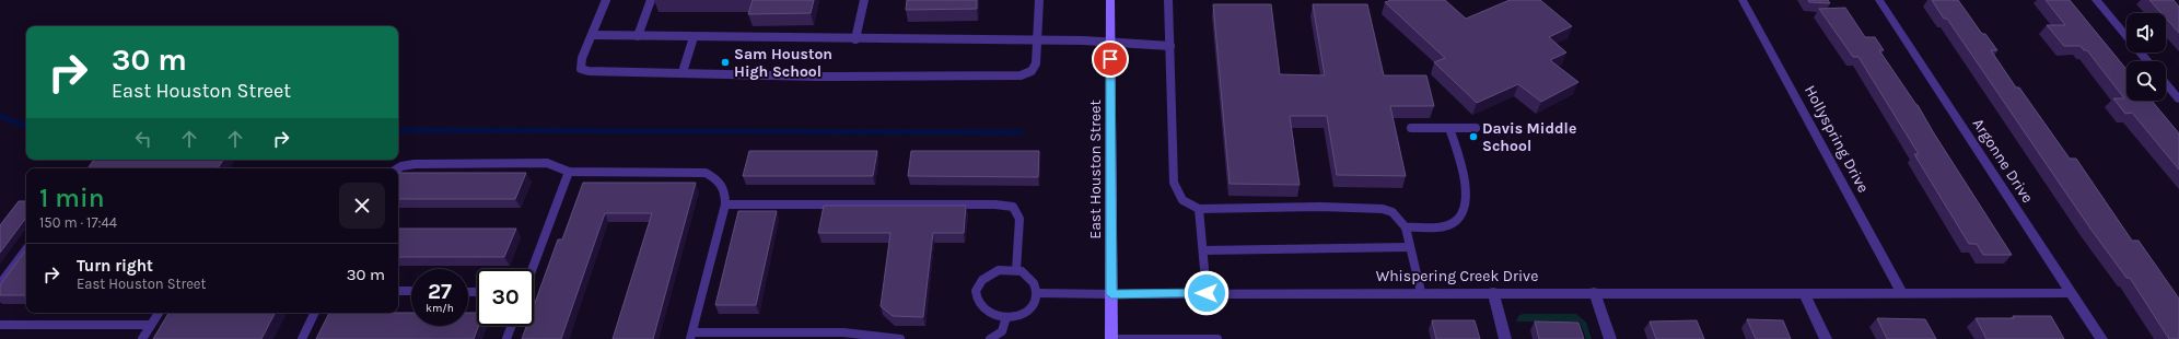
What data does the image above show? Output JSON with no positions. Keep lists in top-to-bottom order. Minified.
{"streets":{"main road":["East Houston Street"],"street":["Hollyspring Drive","Argonne Drive","Whispering Creek Drive"]},"crossings":[["Hollyspring Drive","Whispering Creek Drive"],["East Houston Street","Whispering Creek Drive"]],"places":["Sam Houston High School","Davis Middle School"],"page":{"turn":["30 m","East Houston Street"],"heading":["1 min","150 m · 17:44"],"list":[{"name":"Turn right","note":"East Houston Street","value":"30 m"}],"speed":"27 km/h","limit":"30"}}
